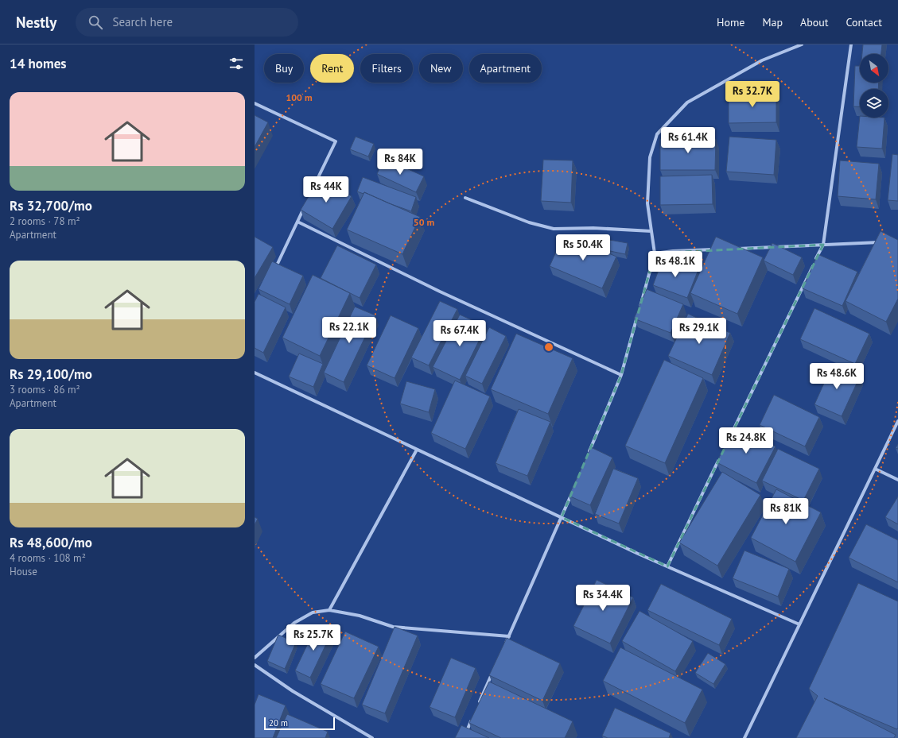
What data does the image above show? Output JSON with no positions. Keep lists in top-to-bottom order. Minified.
{"scale_bar":"20 m","north":"bottom right","page":{"header":"Nestly","search":"Search here","nav":["Home","Map","About","Contact"],"heading":"14 homes","chip":["Buy","Rent","Filters","New","Apartment"],"price":["Rs 32.7K","Rs 61.4K","Rs 84K","Rs 44K","Rs 50.4K","Rs 48.1K","Rs 22.1K","Rs 29.1K","Rs 67.4K","Rs 48.6K","Rs 24.8K","Rs 81K","Rs 34.4K","Rs 25.7K"],"list":[{"name":"Rs 32,700/mo","note":"2 rooms · 78 m² · Apartment"},{"name":"Rs 29,100/mo","note":"3 rooms · 86 m² · Apartment"},{"name":"Rs 48,600/mo","note":"4 rooms · 108 m² · House"}],"scale":"20 m"},"rings":["100 m","50 m"]}
